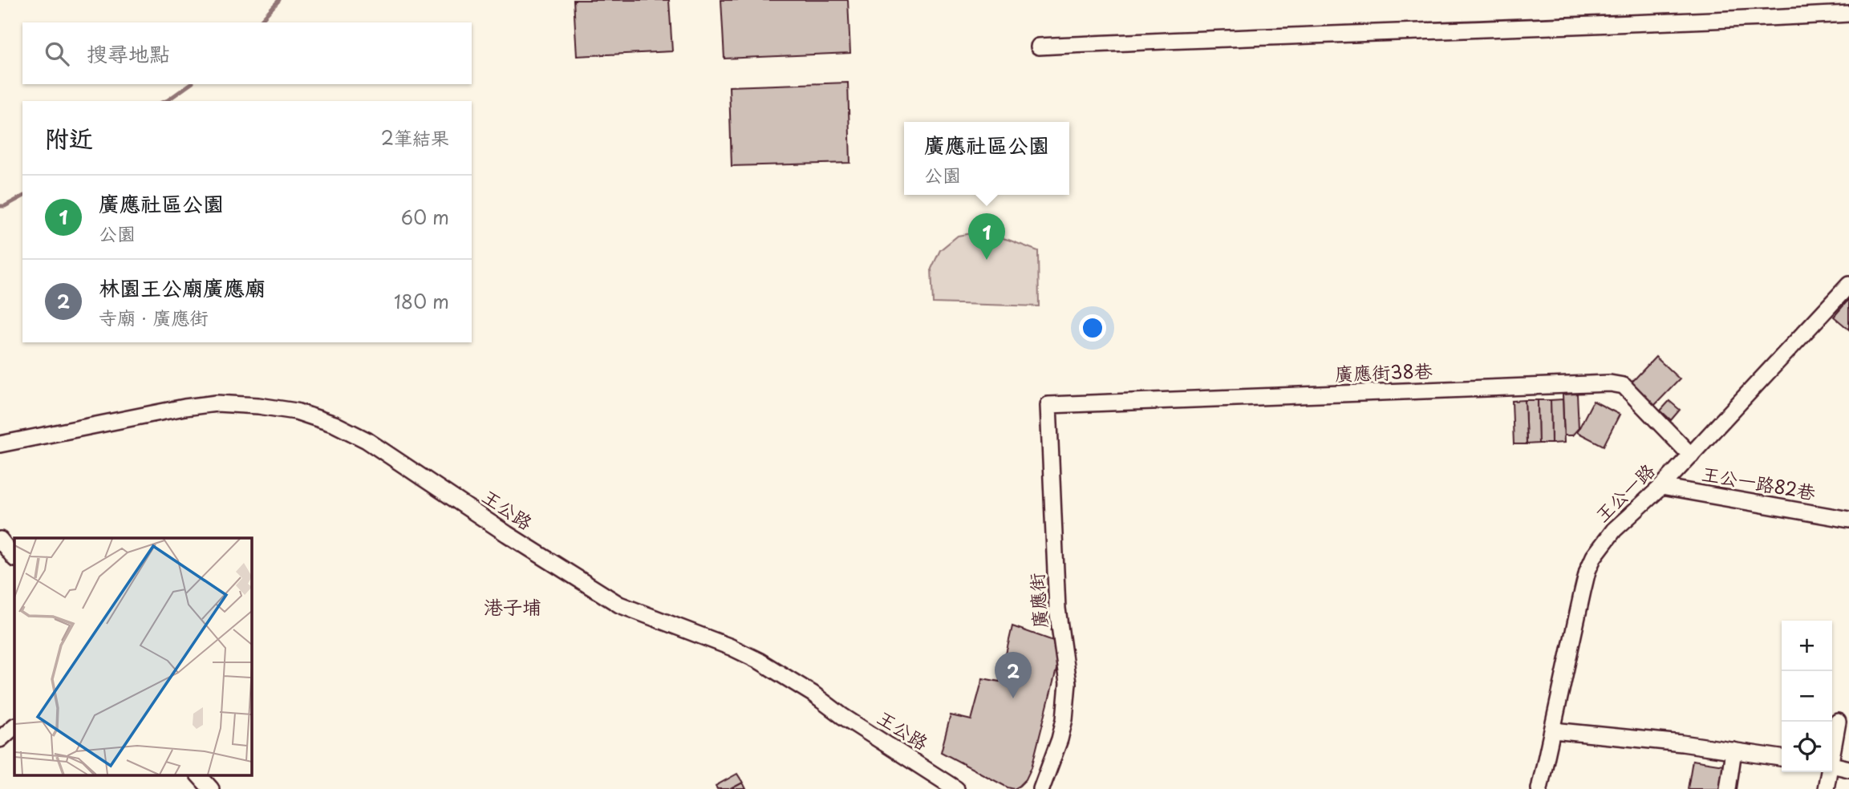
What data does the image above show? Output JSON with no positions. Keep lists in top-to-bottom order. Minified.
{"streets":{"street":["廣應街38巷","王公一路82巷","王公一路","王公路","廣應街"]},"crossings":[["廣應街38巷","王公一路"],["廣應街38巷","廣應街"],["王公一路82巷","王公一路"]],"districts":["港子埔"],"page":{"search":"搜尋地點","heading":["附近","2筆結果"],"popup":["廣應社區公園","公園"],"list":[{"mark":"1","name":"廣應社區公園","note":"公園","value":"60 m"},{"mark":"2","name":"林園王公廟廣應廟","note":"寺廟 · 廣應街","value":"180 m"}],"pins":["1","2"],"map_buttons":["+","−"]}}
